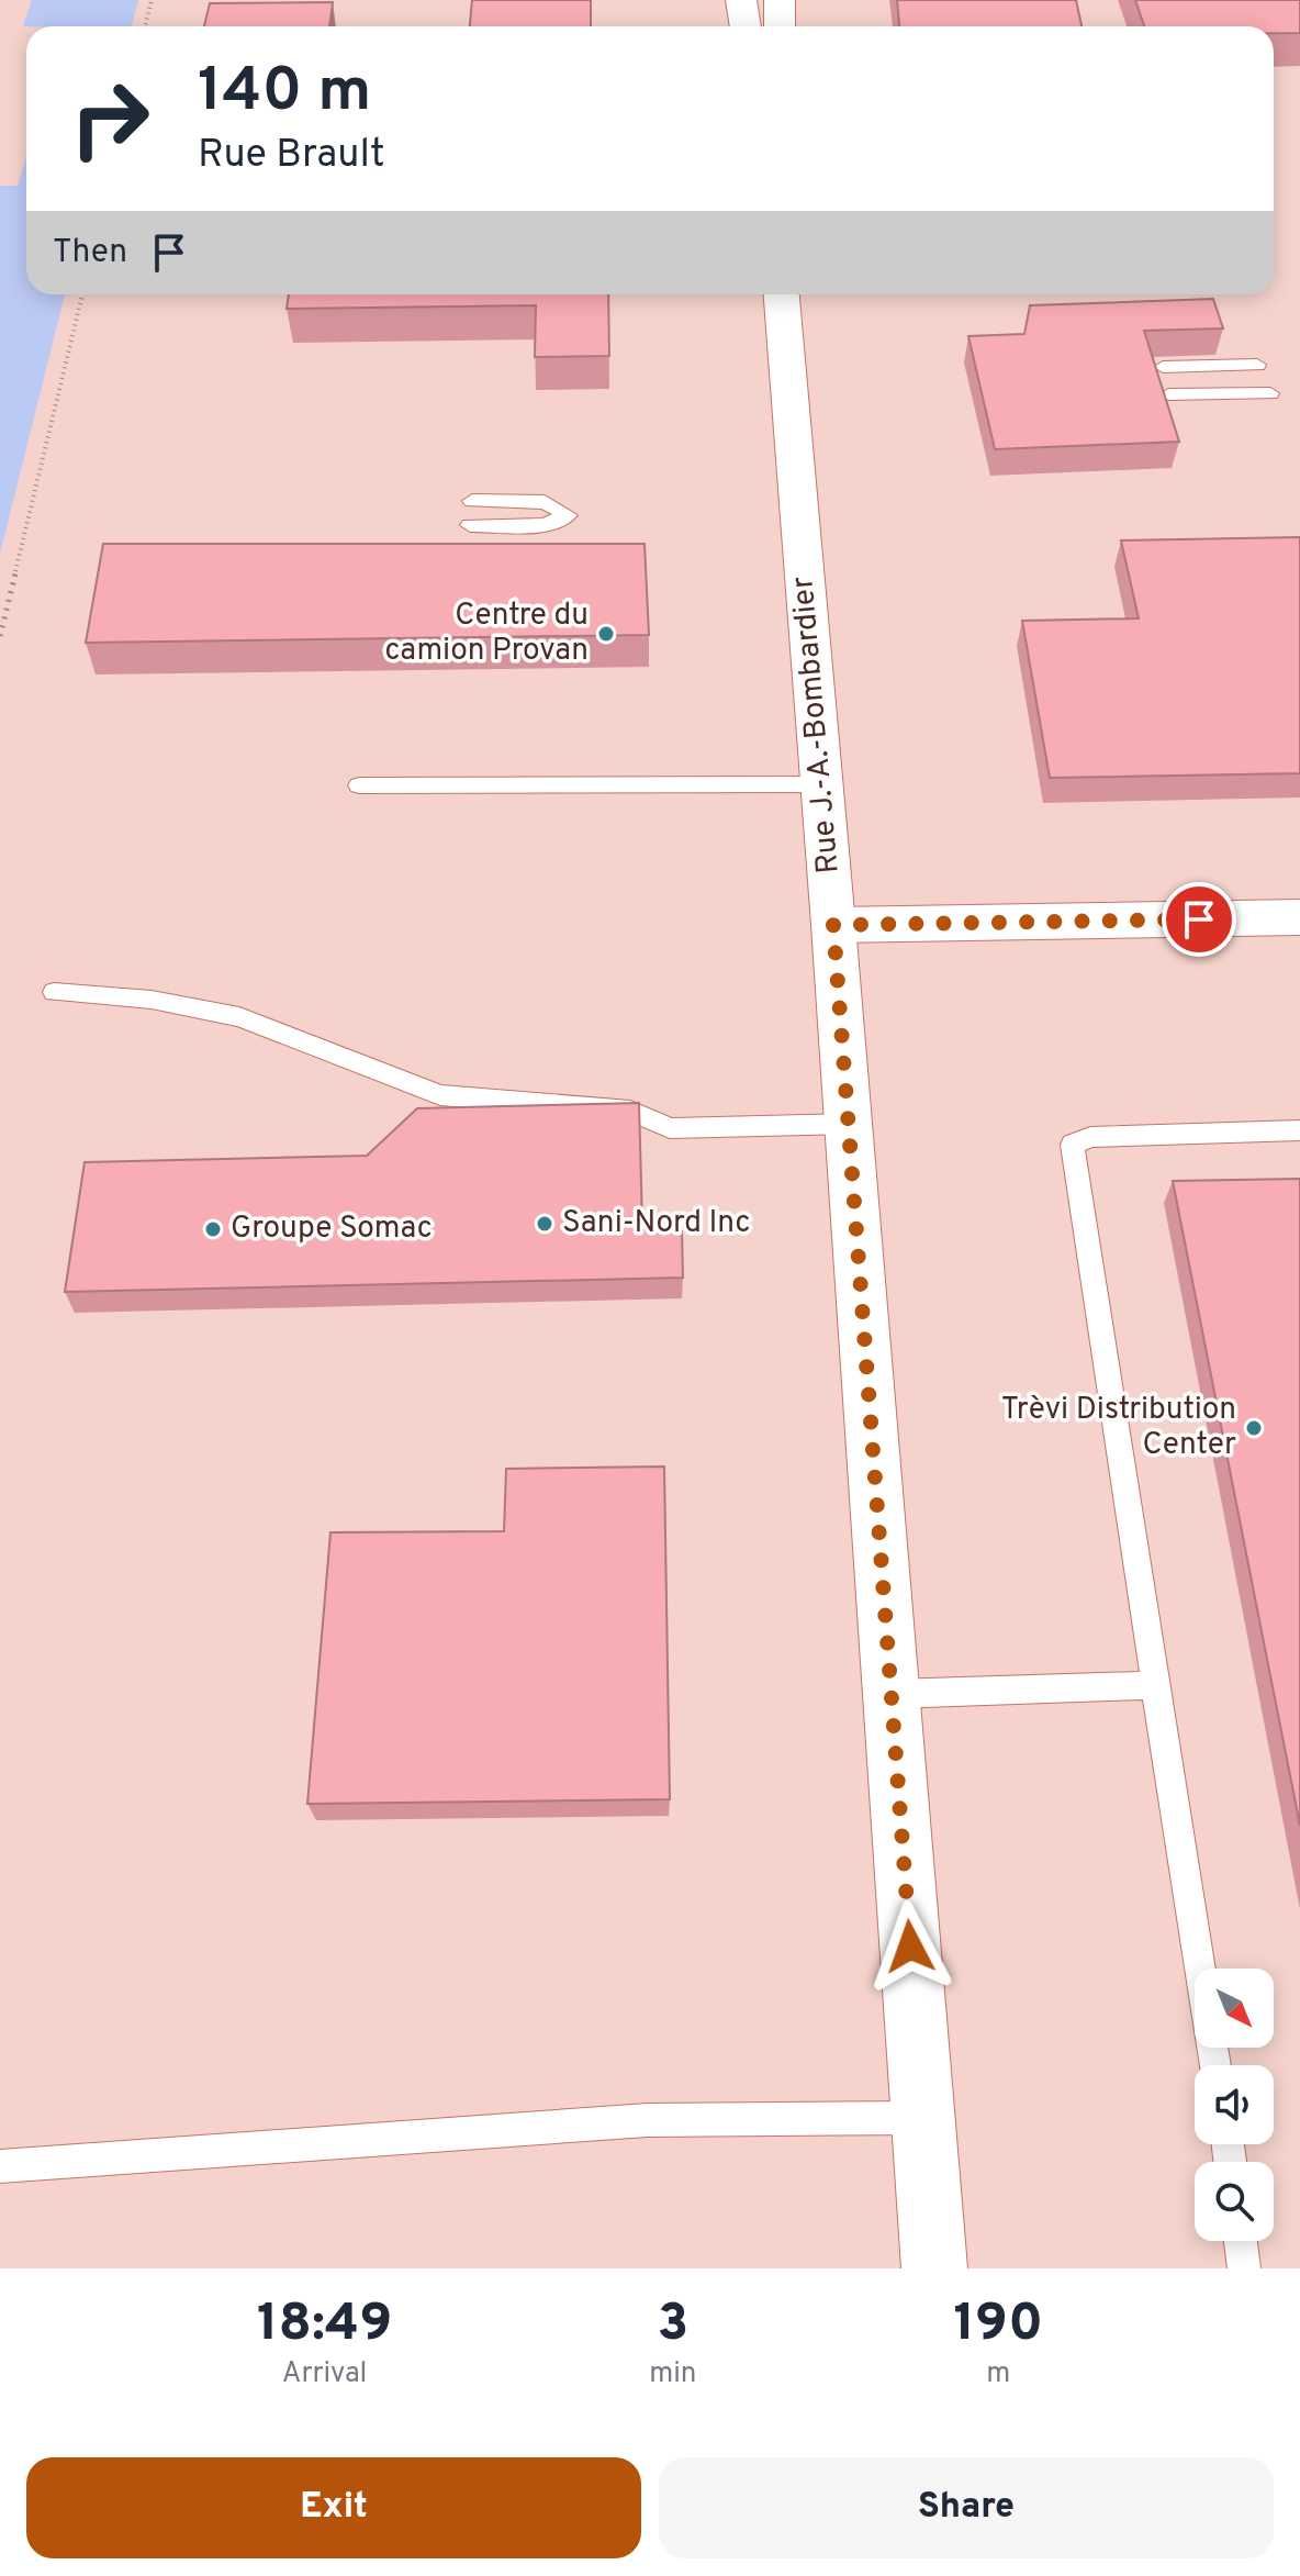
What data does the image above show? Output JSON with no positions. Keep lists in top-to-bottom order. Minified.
{"streets":{"street":["Rue J.-A.-Bombardier"]},"places":["Centre du camion Provan","Sani-Nord Inc","Groupe Somac","Trèvi Distribution Center"],"north":"bottom right","page":{"turn":["140 m","Rue Brault"],"then":"Then","eta":["18:49","Arrival","3","min","190","m"],"buttons":["Exit","Share"]}}
